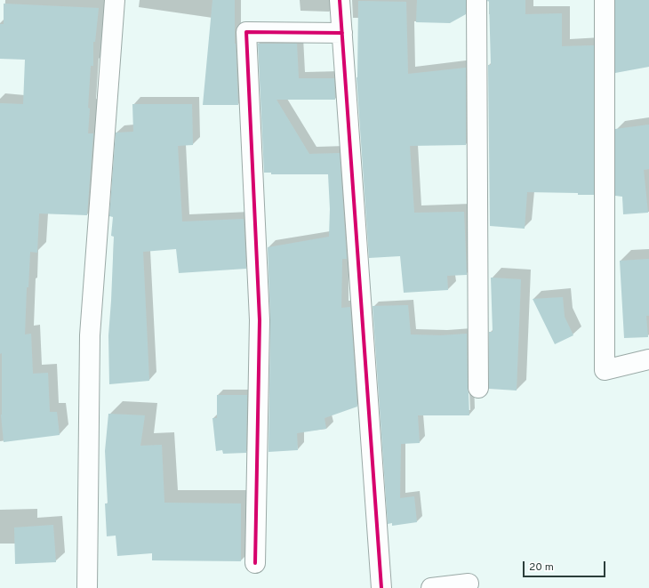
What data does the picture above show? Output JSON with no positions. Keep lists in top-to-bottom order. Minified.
{"scale_bar":"20 m"}
